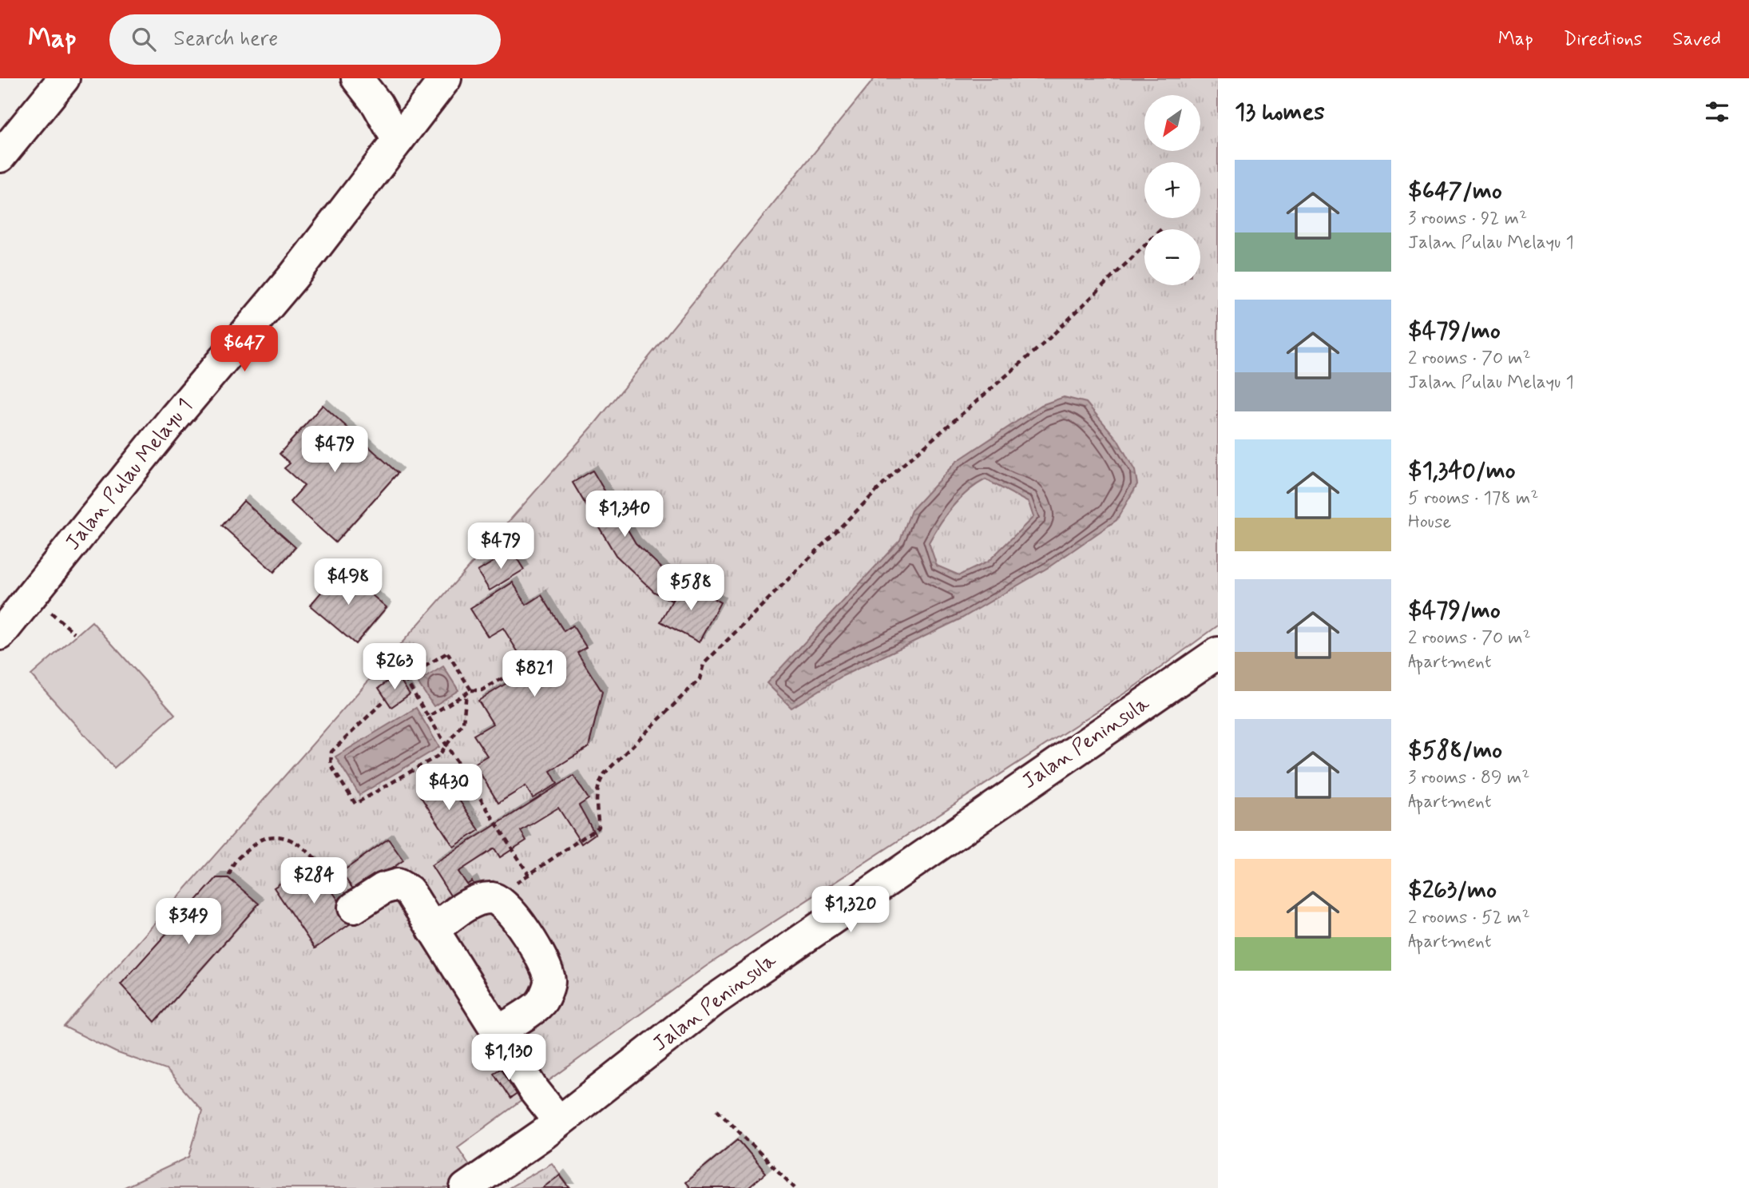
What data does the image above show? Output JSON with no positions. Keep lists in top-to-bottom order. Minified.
{"streets":{"street":["Jalan Pulau Melayu 1","Jalan Peninsula"]},"north":"bottom left","page":{"header":"Map","search":"Search here","nav":["Map","Directions","Saved"],"heading":"13 homes","map_buttons":["+","−"],"list":[{"name":"$647/mo","note":"3 rooms · 92 m² · Jalan Pulau Melayu 1"},{"name":"$479/mo","note":"2 rooms · 70 m² · Jalan Pulau Melayu 1"},{"name":"$1,340/mo","note":"5 rooms · 178 m² · House"},{"name":"$479/mo","note":"2 rooms · 70 m² · Apartment"},{"name":"$588/mo","note":"3 rooms · 89 m² · Apartment"},{"name":"$263/mo","note":"2 rooms · 52 m² · Apartment"}],"price":["$647","$479","$1,340","$479","$498","$588","$263","$821","$430","$284","$1,320","$349","$1,130"]}}
